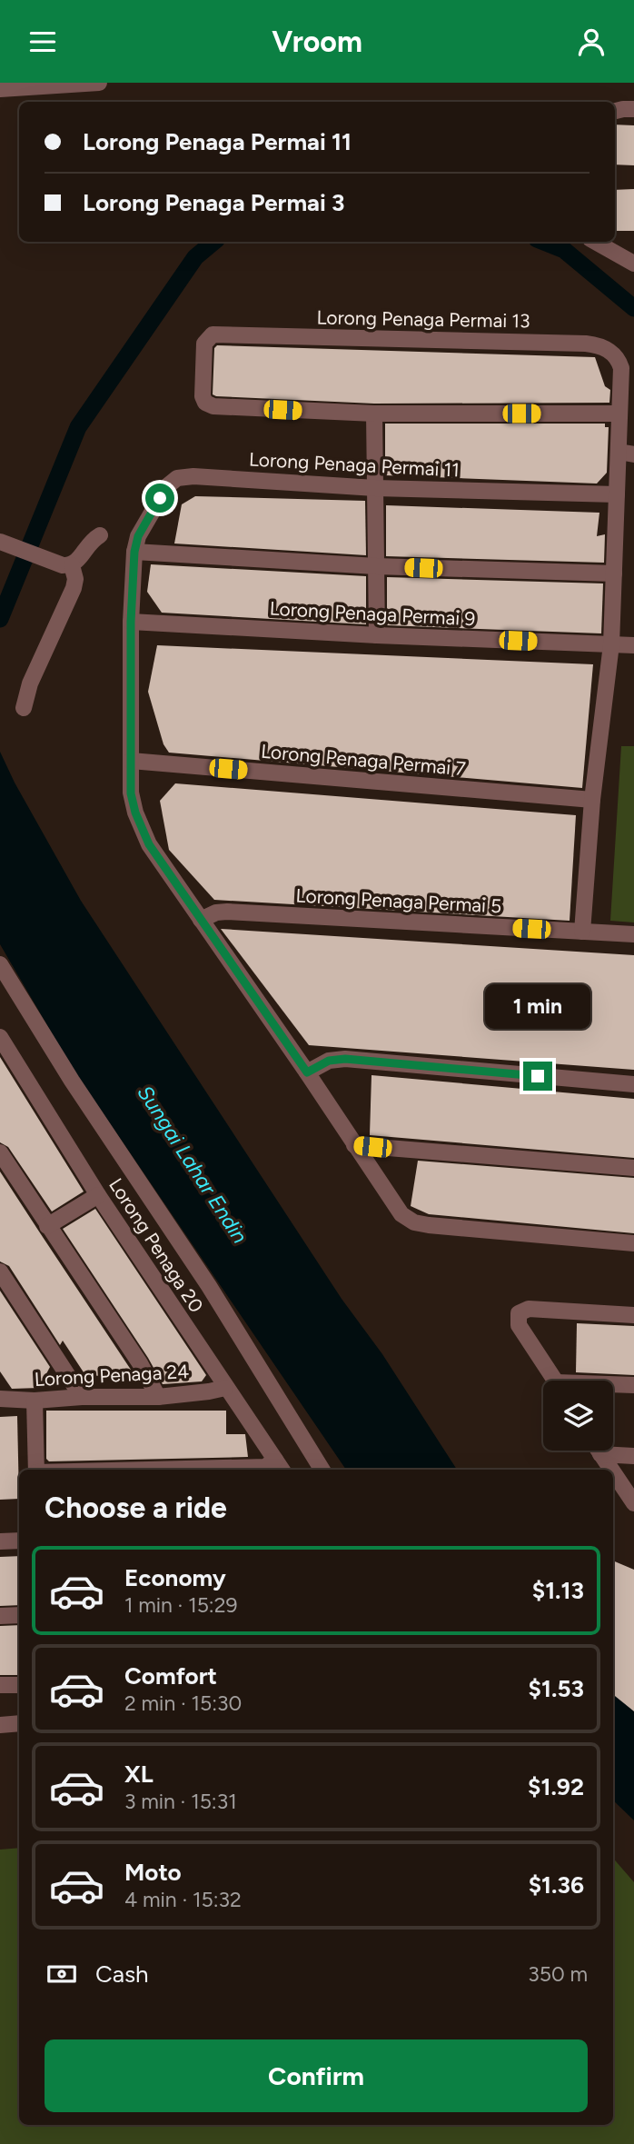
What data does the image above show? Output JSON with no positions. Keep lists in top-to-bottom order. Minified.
{"streets":{"street":["Lorong Penaga Permai 13","Lorong Penaga Permai 11","Lorong Penaga Permai 9","Lorong Penaga Permai 7","Lorong Penaga Permai 5","Lorong Penaga 20","Lorong Penaga 24"]},"crossings":[["Lorong Penaga 20","Lorong Penaga 24"]],"water":["Sungai Lahar Endin"],"page":{"header":"Vroom","banner":["Lorong Penaga Permai 11","Lorong Penaga Permai 3"],"bubble":"1 min","heading":"Choose a ride","list":[{"name":"Economy","note":"1 min · 15:29","value":"$1.13"},{"name":"Comfort","note":"2 min · 15:30","value":"$1.53"},{"name":"XL","note":"3 min · 15:31","value":"$1.92"},{"name":"Moto","note":"4 min · 15:32","value":"$1.36"}],"pay":["Cash","350 m"],"buttons":"Confirm"}}
